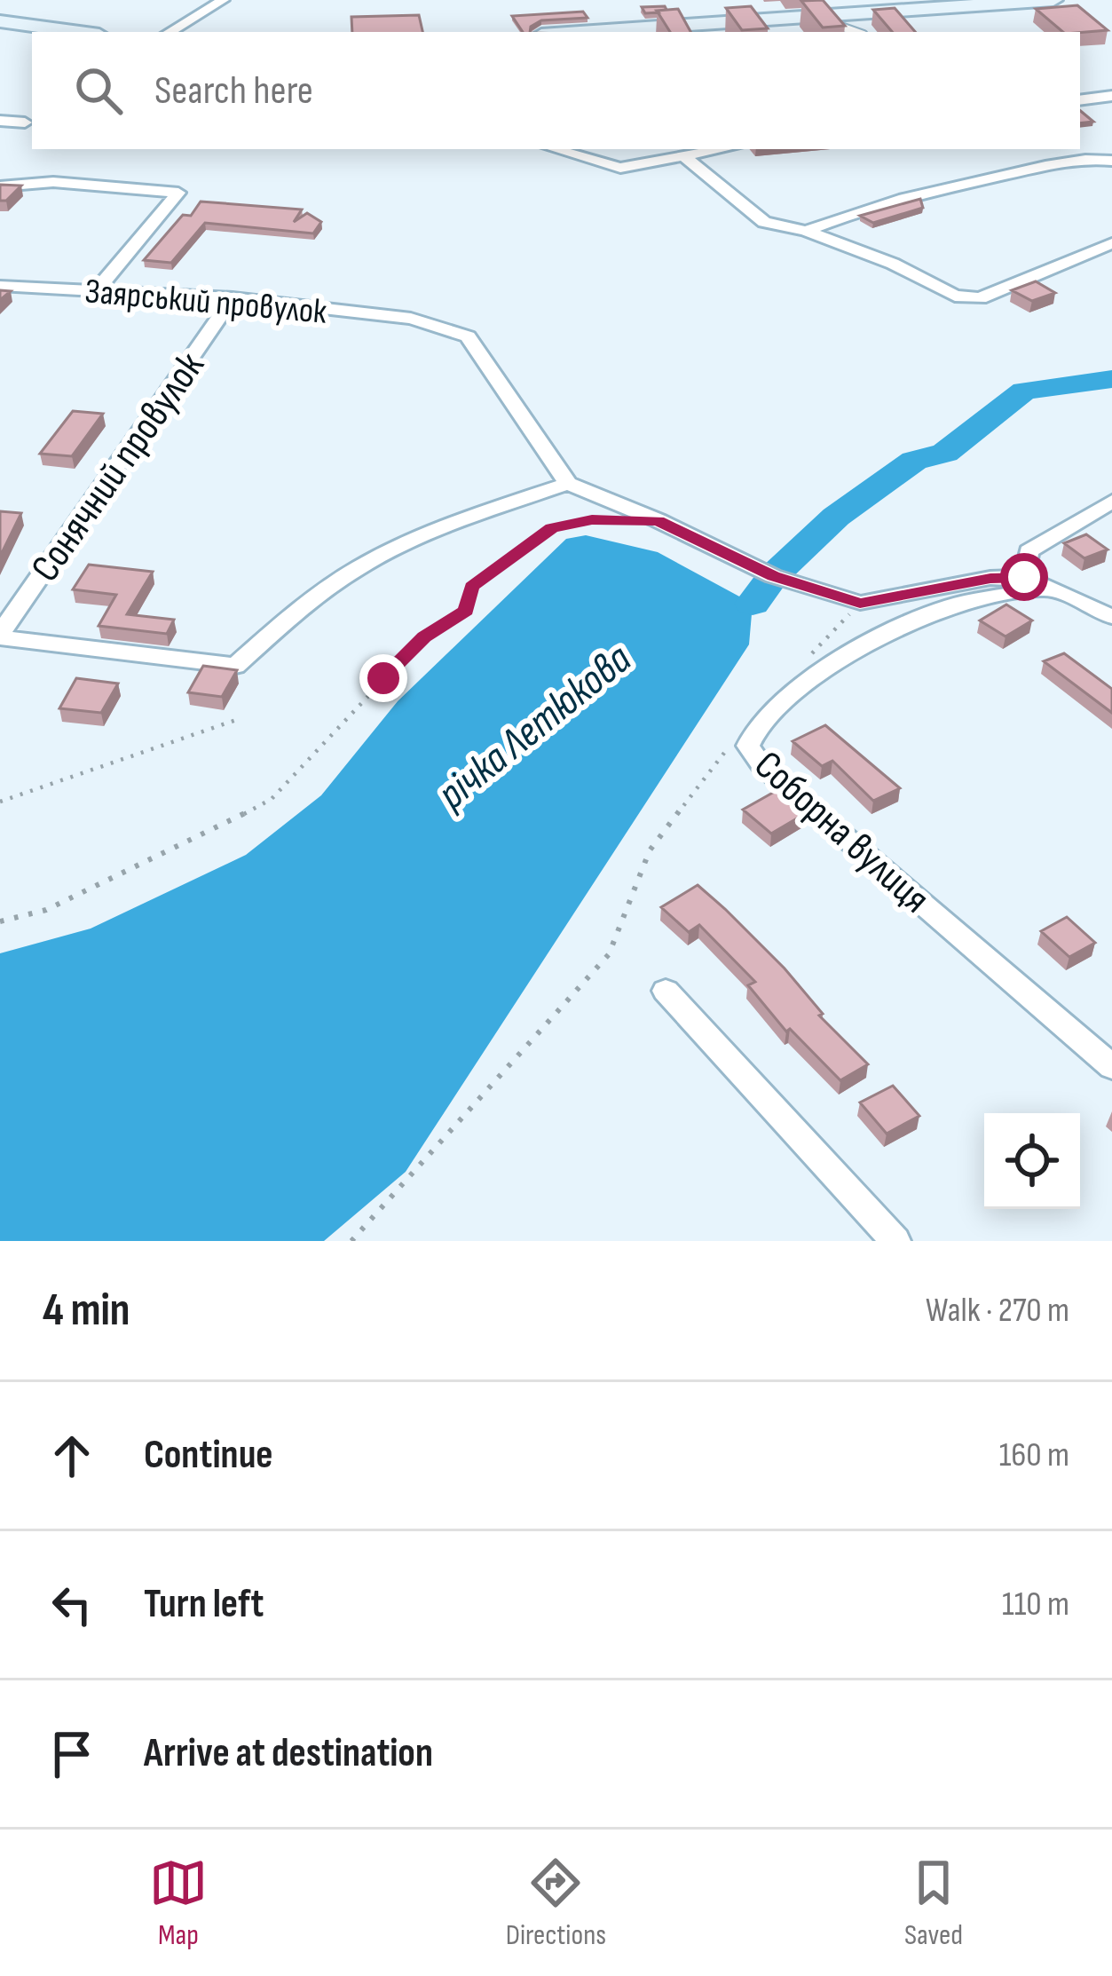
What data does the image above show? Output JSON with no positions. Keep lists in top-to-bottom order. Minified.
{"streets":{"street":["Заярський провулок","Сонячний провулок","Соборна вулиця"]},"crossings":[["Заярський провулок","Сонячний провулок"]],"water":["річка Летюкова"],"page":{"search":"Search here","heading":["4 min","Walk · 270 m"],"list":[["Continue","160 m"],["Turn left","110 m"],"Arrive at destination"],"nav":["Map","Directions","Saved"]}}
